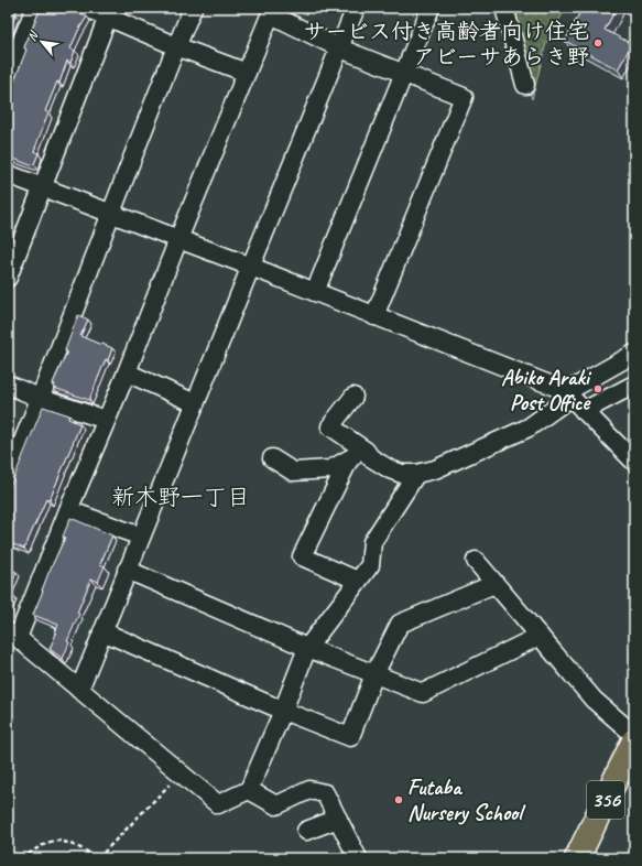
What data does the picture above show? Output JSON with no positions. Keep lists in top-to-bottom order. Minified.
{"streets":{"highway":["356"]},"districts":["新木野一丁目"],"places":["サービス付き高齢者向け住宅 アビーサあらき野","Abiko Araki Post Office","Futaba Nursery School"],"north":"top left"}
